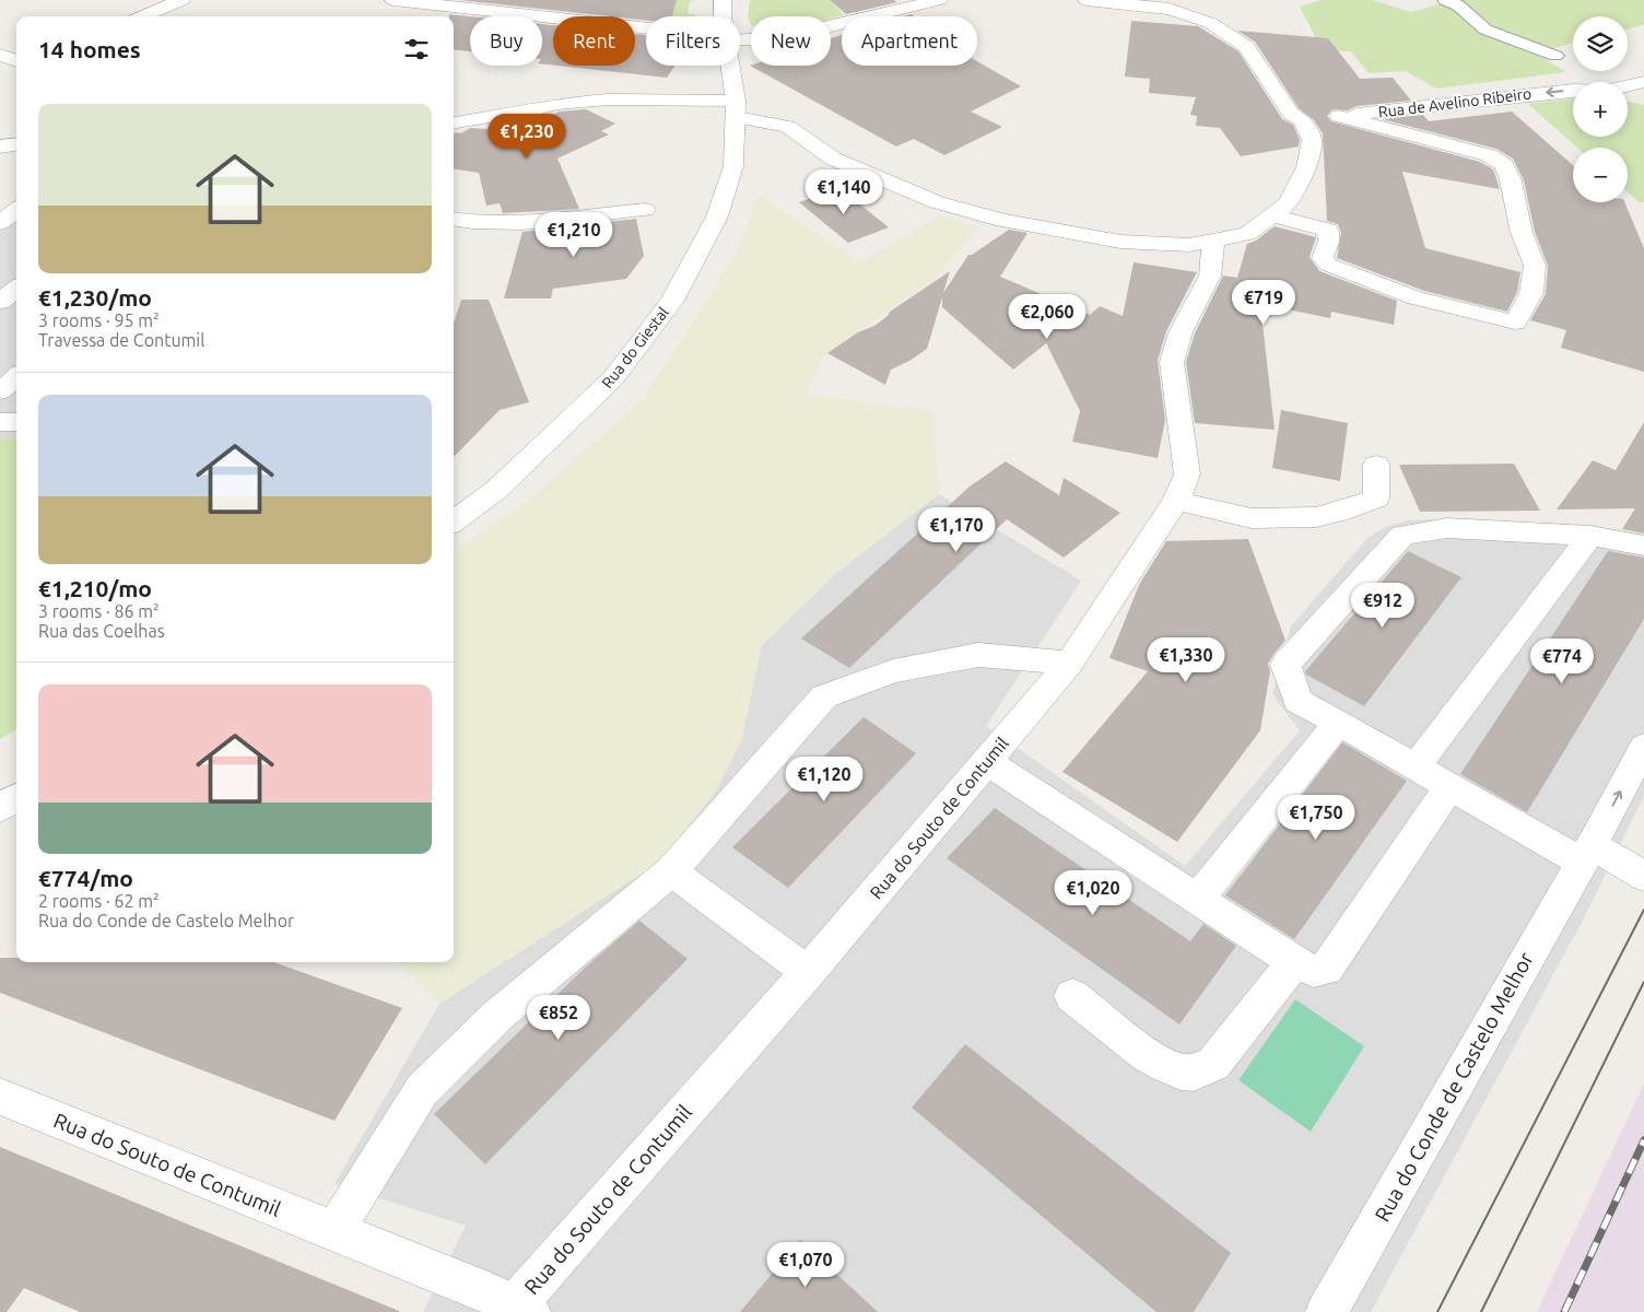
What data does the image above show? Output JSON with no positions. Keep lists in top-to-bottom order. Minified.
{"streets":{"street":["Rua de Avelino Ribeiro","Rua do Giestal","Rua do Souto de Contumil","Rua do Conde de Castelo Melhor"]},"one_way":["Rua de Avelino Ribeiro"],"page":{"map_buttons":["+","−"],"chip":["Buy","Rent","Filters","New","Apartment"],"heading":"14 homes","list":[{"name":"€1,230/mo","note":"3 rooms · 95 m² · Travessa de Contumil"},{"name":"€1,210/mo","note":"3 rooms · 86 m² · Rua das Coelhas"},{"name":"€774/mo","note":"2 rooms · 62 m² · Rua do Conde de Castelo Melhor"}],"price":["€1,230","€1,140","€1,210","€719","€2,060","€1,170","€912","€1,330","€774","€1,120","€1,750","€1,020","€852","€1,070"]}}
